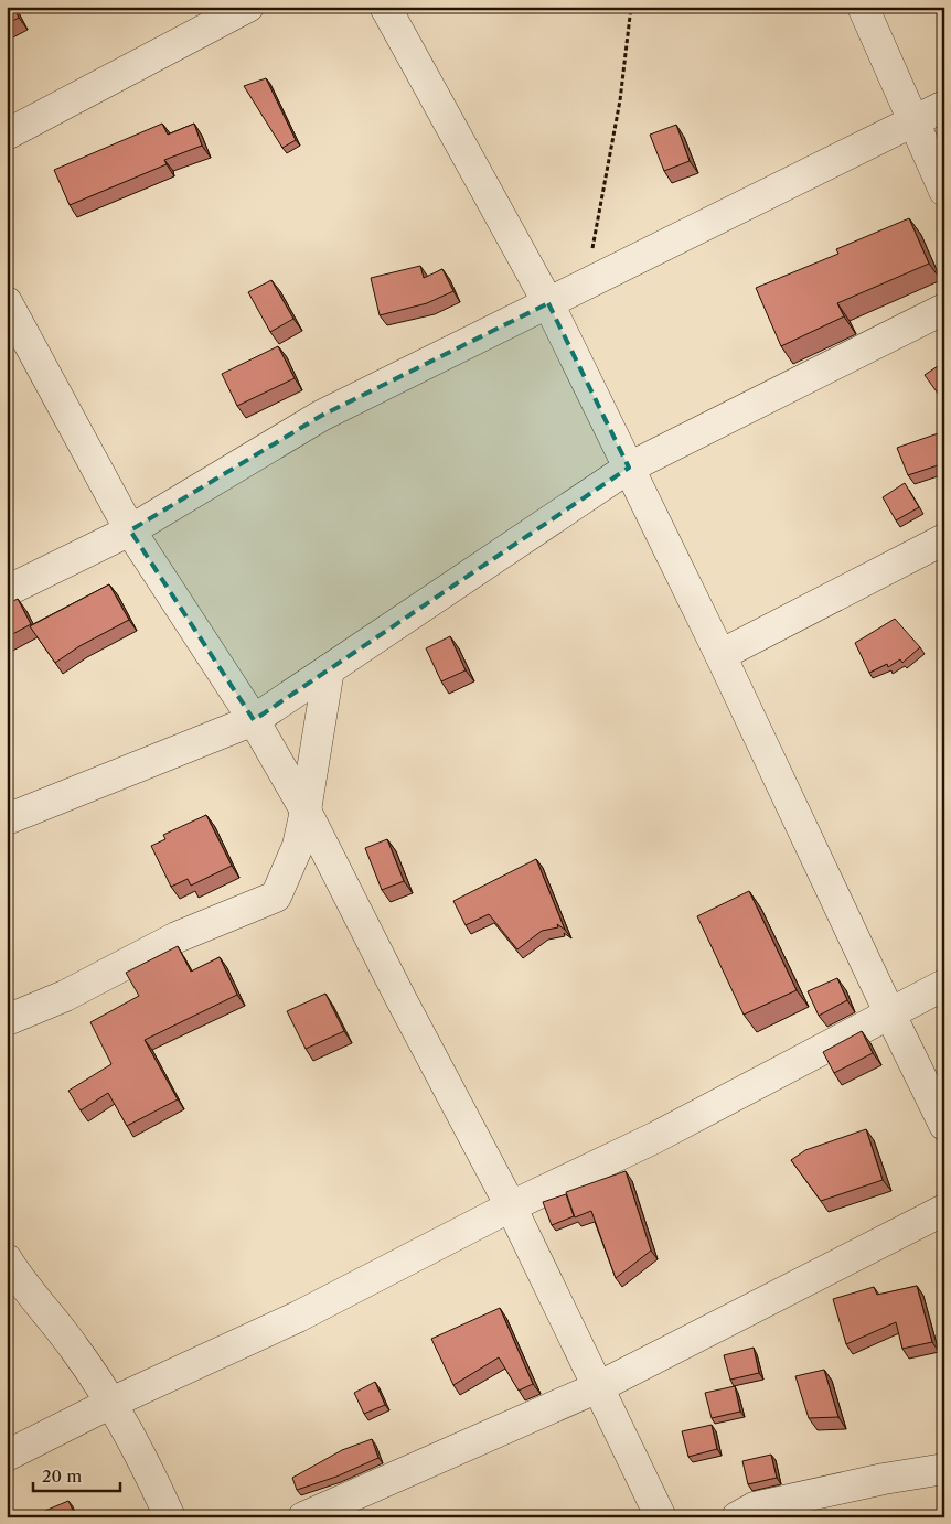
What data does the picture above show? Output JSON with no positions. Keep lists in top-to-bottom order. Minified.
{"scale_bar":"20 m"}
